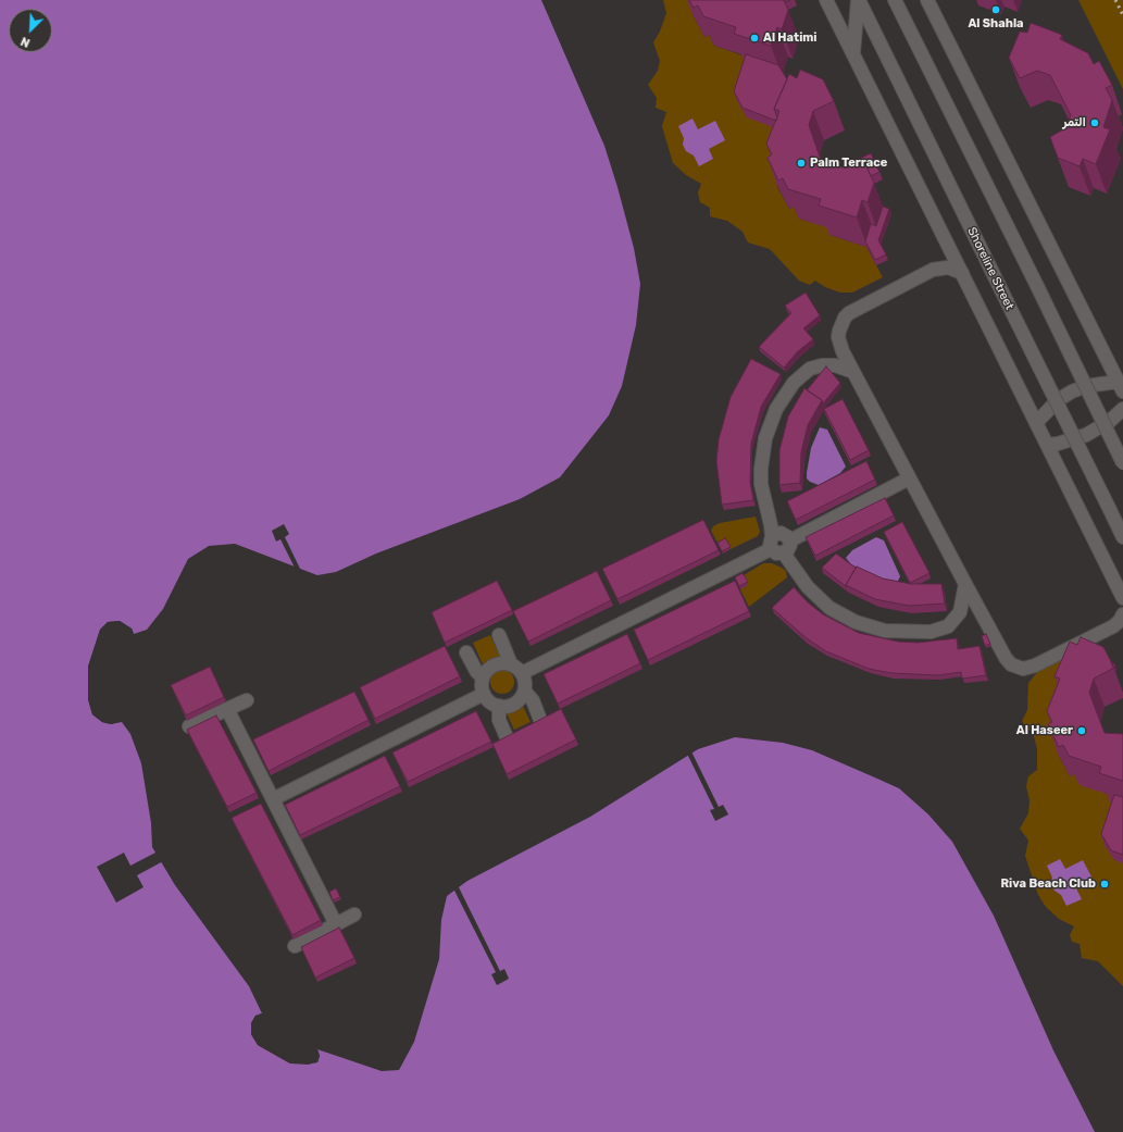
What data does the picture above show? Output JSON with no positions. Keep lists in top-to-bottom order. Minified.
{"streets":{"street":["Shoreline Street"]},"places":["Al Shahla","Al Hatimi","التمر","Palm Terrace","Al Haseer","Riva Beach Club"],"north":"bottom left"}
